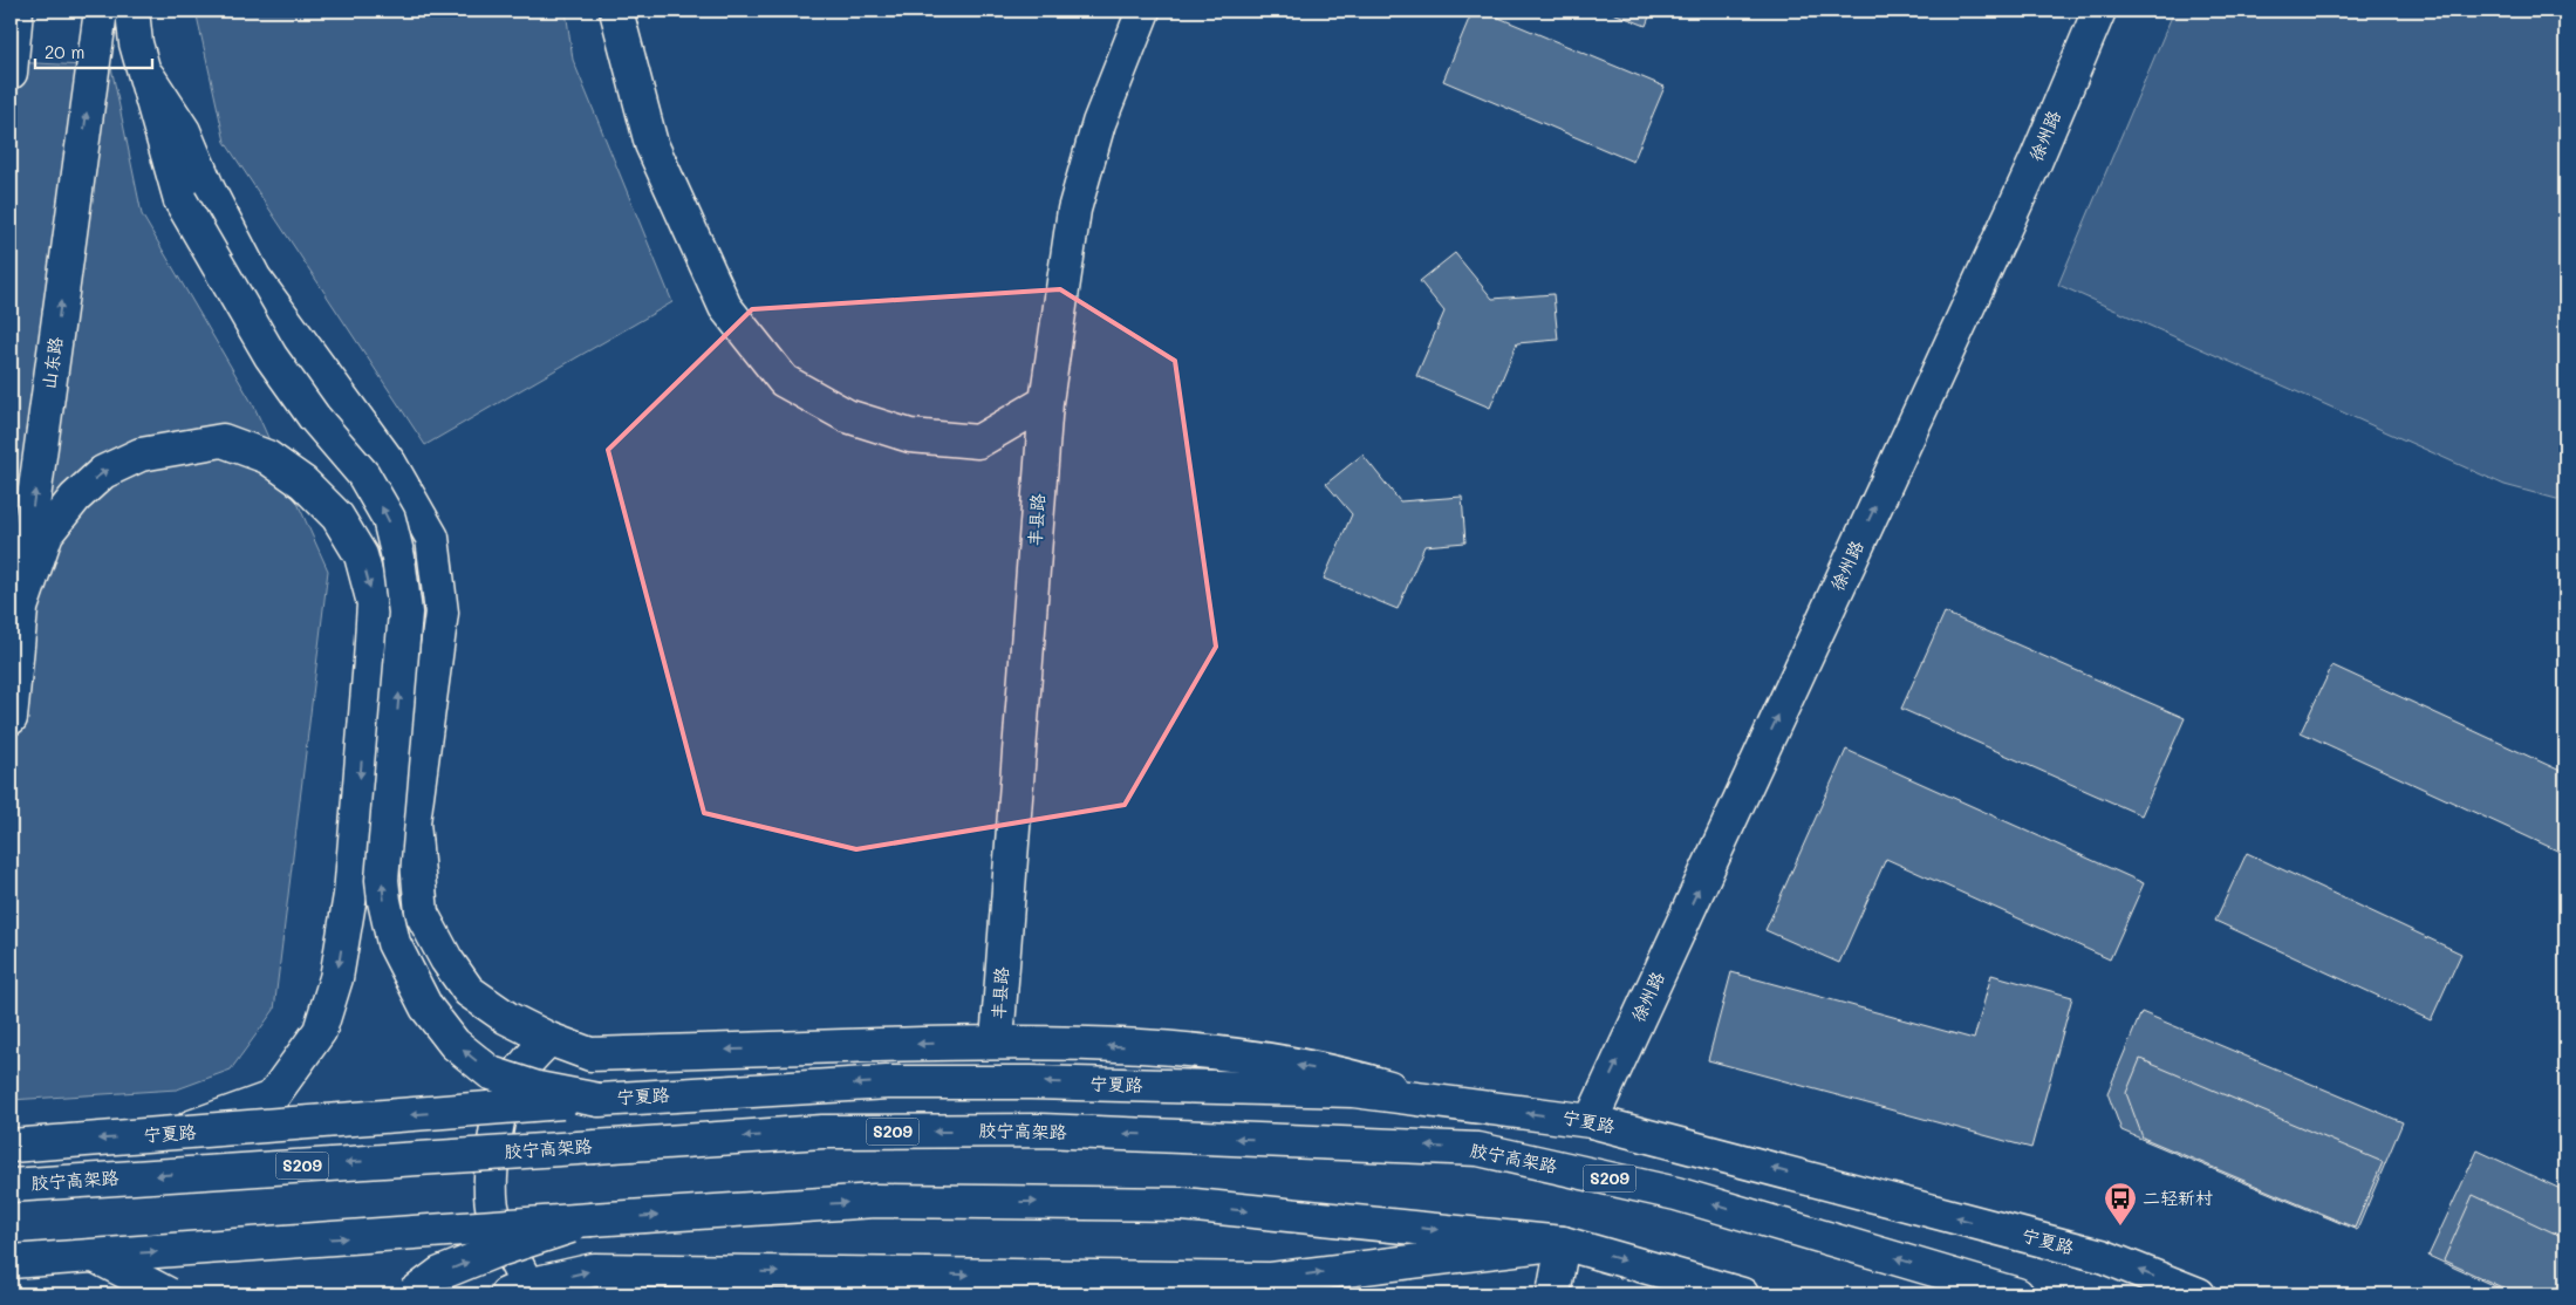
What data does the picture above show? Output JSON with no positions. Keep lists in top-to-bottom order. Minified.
{"streets":{"main road":["徐州路","山东路","丰县路","宁夏路","S209","胶宁高架路"]},"crossings":[["徐州路","宁夏路"]],"one_way":["徐州路","山东路"],"places":{"bus stop":["二轻新村"]},"scale_bar":"20 m"}
